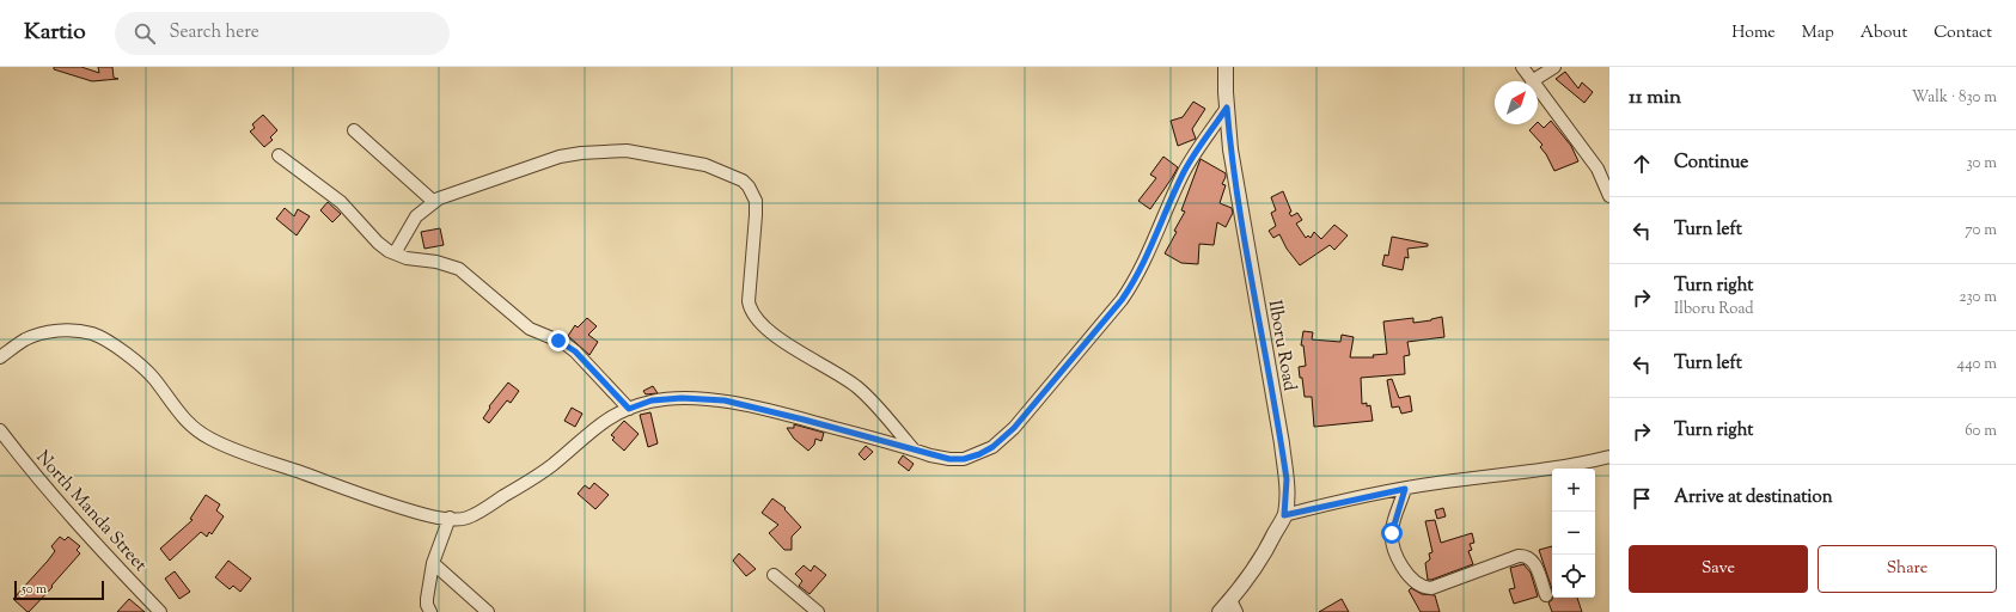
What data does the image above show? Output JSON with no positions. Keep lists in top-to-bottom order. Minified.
{"streets":{"street":["Ilboru Road","North Manda Street"]},"scale_bar":"50 m","north":"top right","page":{"header":"Kartio","search":"Search here","nav":["Home","Map","About","Contact"],"heading":["11 min","Walk · 830 m"],"list":[["Continue","30 m"],["Turn left","70 m"],["Turn right","Ilboru Road","230 m"],["Turn left","440 m"],["Turn right","60 m"],"Arrive at destination"],"map_buttons":["+","−"],"buttons":["Save","Share"],"scale":"50 m"}}
